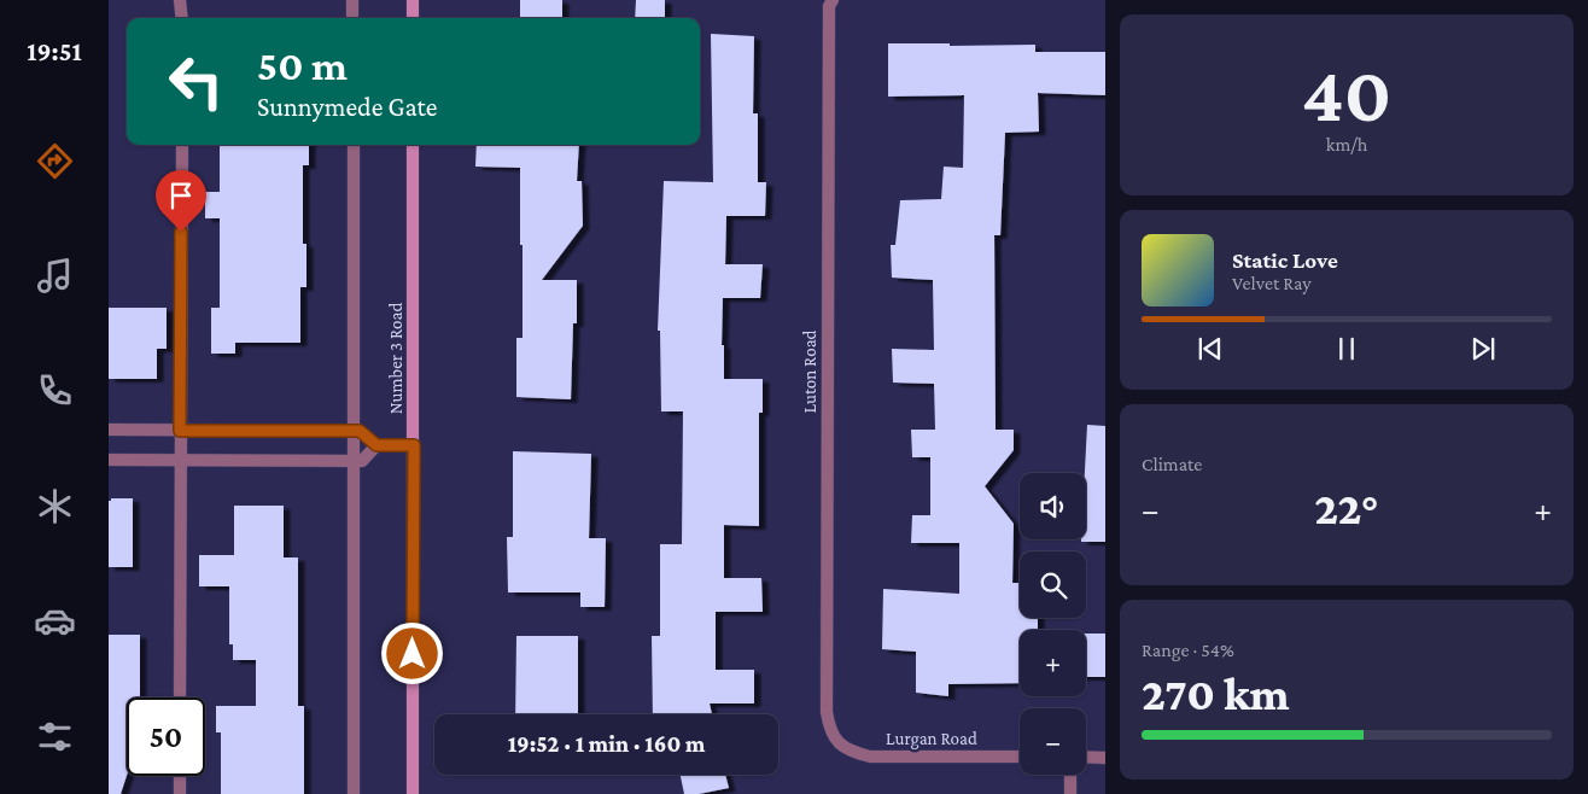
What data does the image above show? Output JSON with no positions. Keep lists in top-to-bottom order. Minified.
{"streets":{"main road":["Number 3 Road"],"street":["Luton Road","Lurgan Road"]},"crossings":[["Luton Road","Lurgan Road"]],"page":{"tabs":"19:51","tile":[["40","km/h"],"Climate",["Range · 54%","270 km"]],"turn":["50 m","Sunnymede Gate"],"song":["Static Love","Velvet Ray"],"map_buttons":["+","−"],"heat":["−","22°","+"],"limit":"50","trip":"19:52 · 1 min · 160 m"}}
